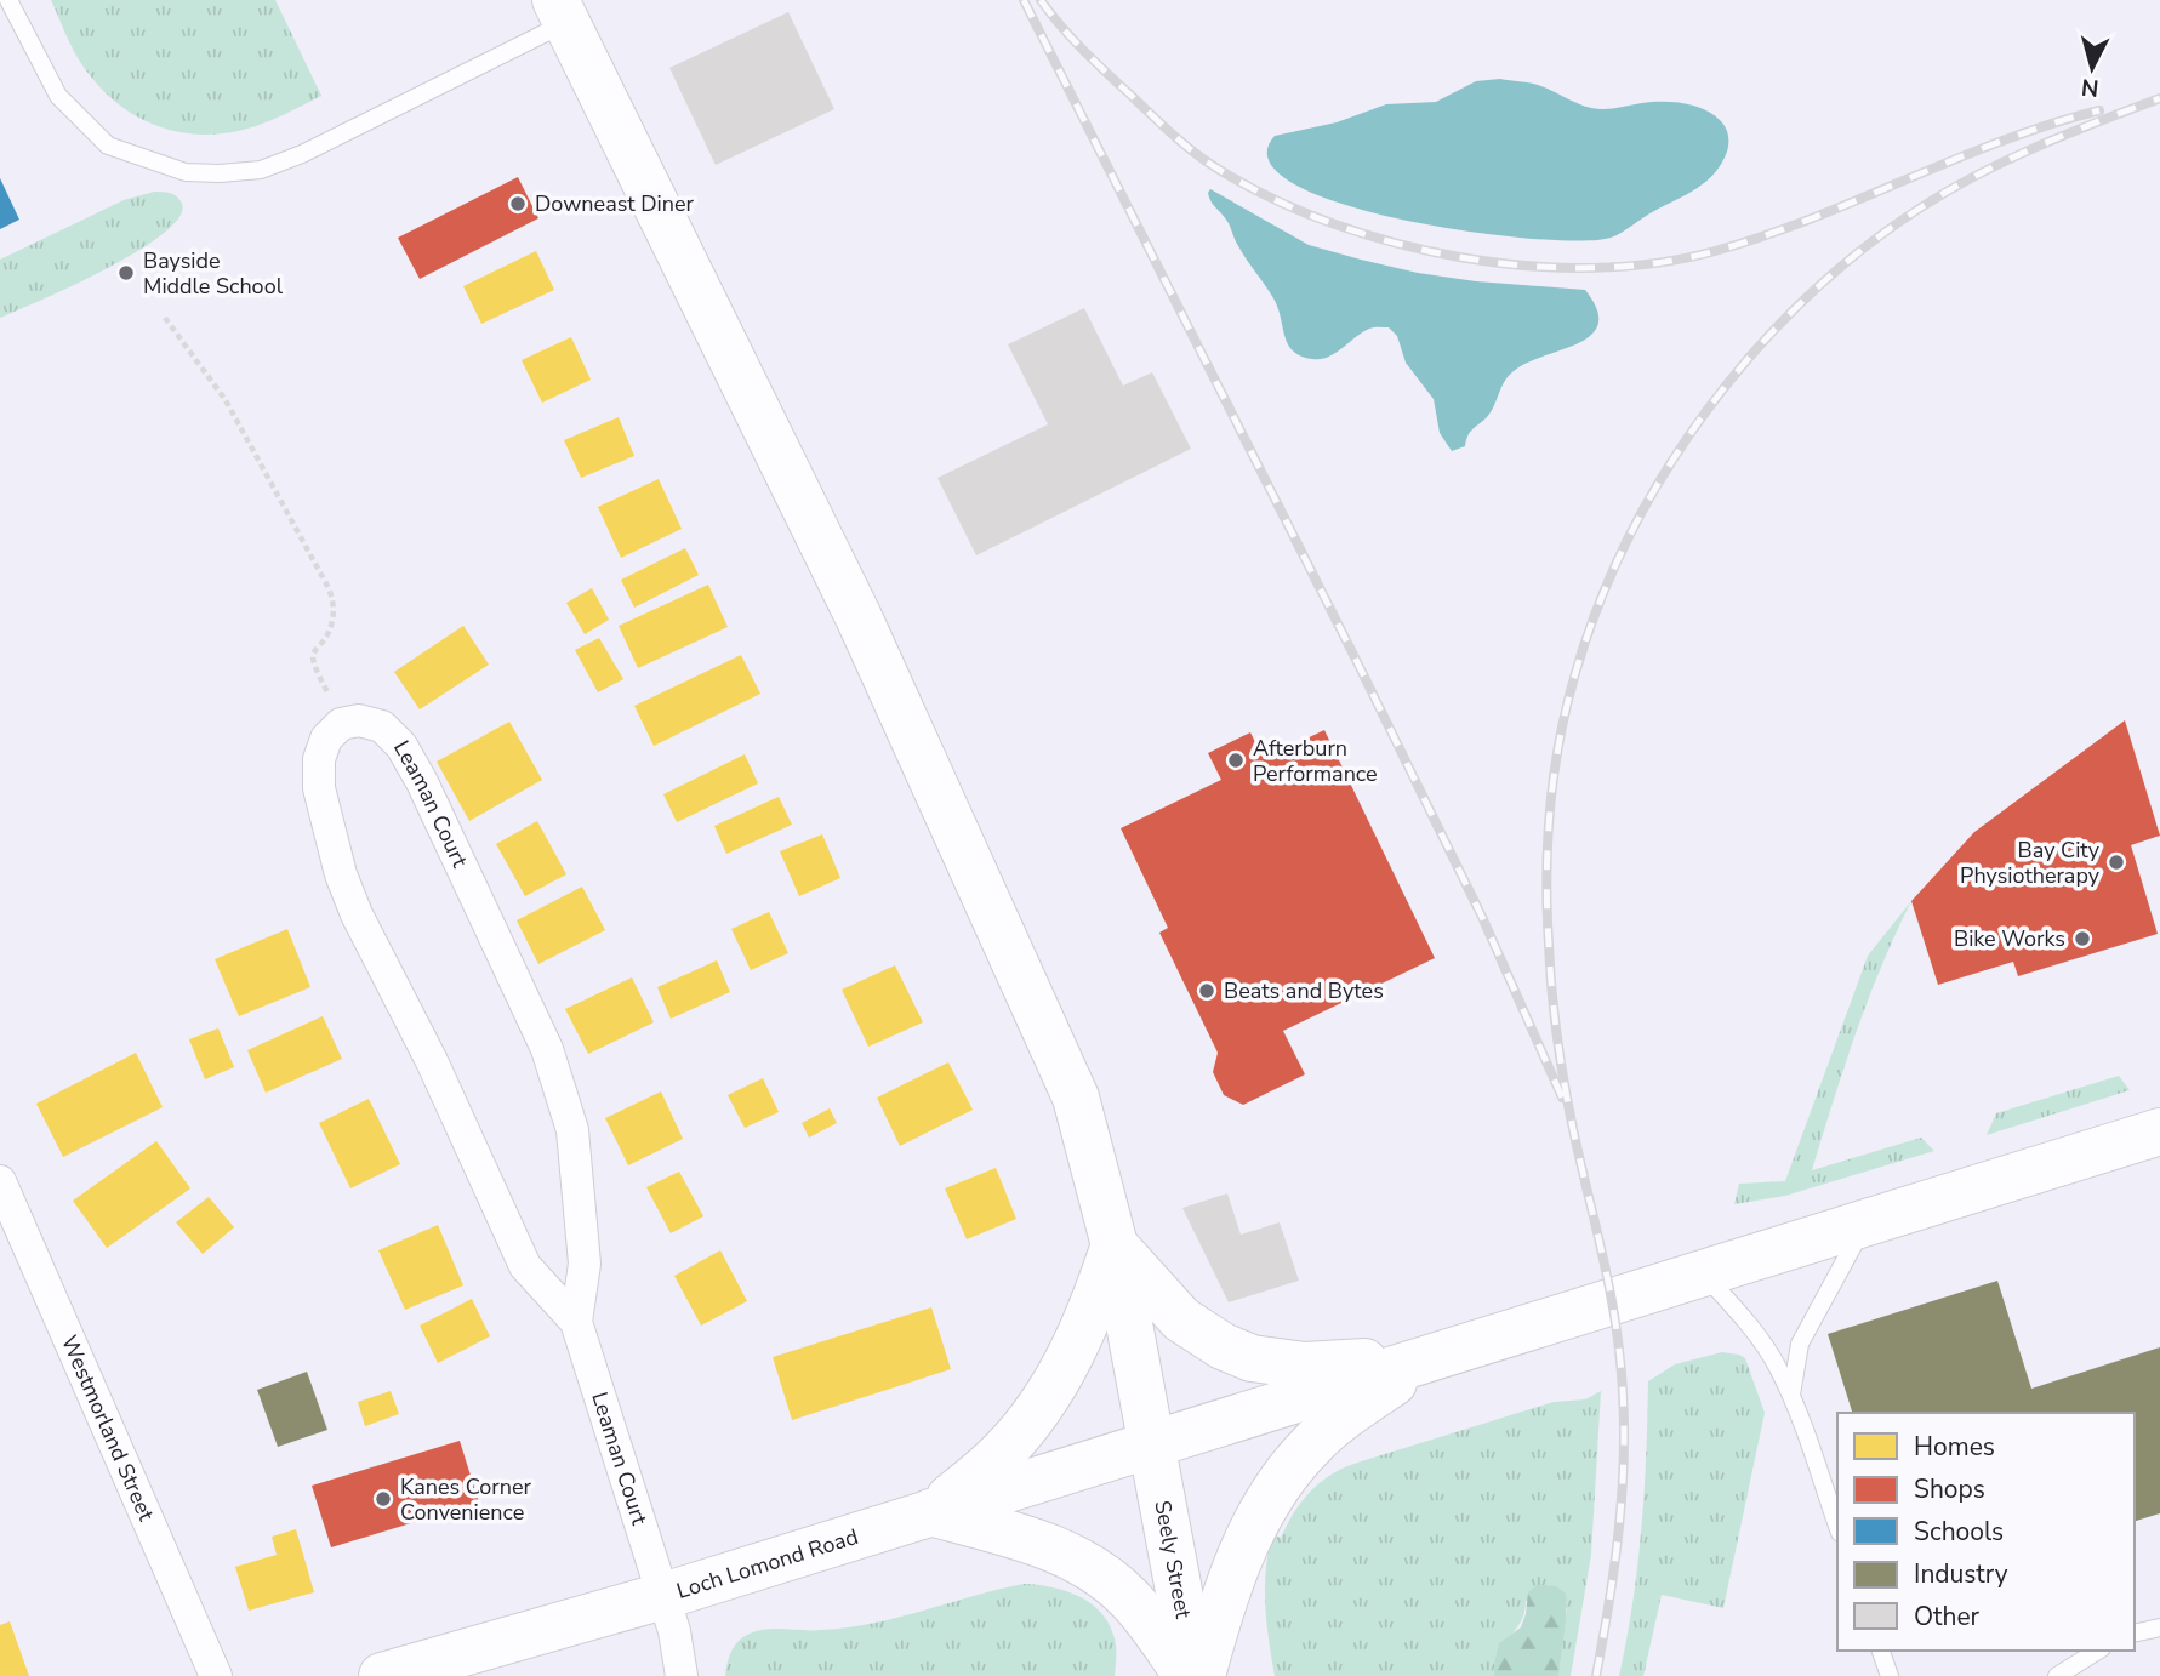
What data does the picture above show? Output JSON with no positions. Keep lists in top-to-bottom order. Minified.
{"streets":{"main road":["Seely Street","Loch Lomond Road"],"street":["Leaman Court","Westmorland Street"]},"crossings":[["Leaman Court","Loch Lomond Road"],["Seely Street","Loch Lomond Road"]],"places":["Downeast Diner","Bayside Middle School","Afterburn Performance","Bay City Physiotherapy","Bike Works","Beats and Bytes","Kanes Corner Convenience"],"legend":["Homes","Shops","Schools","Industry","Other"],"north":"bottom"}
